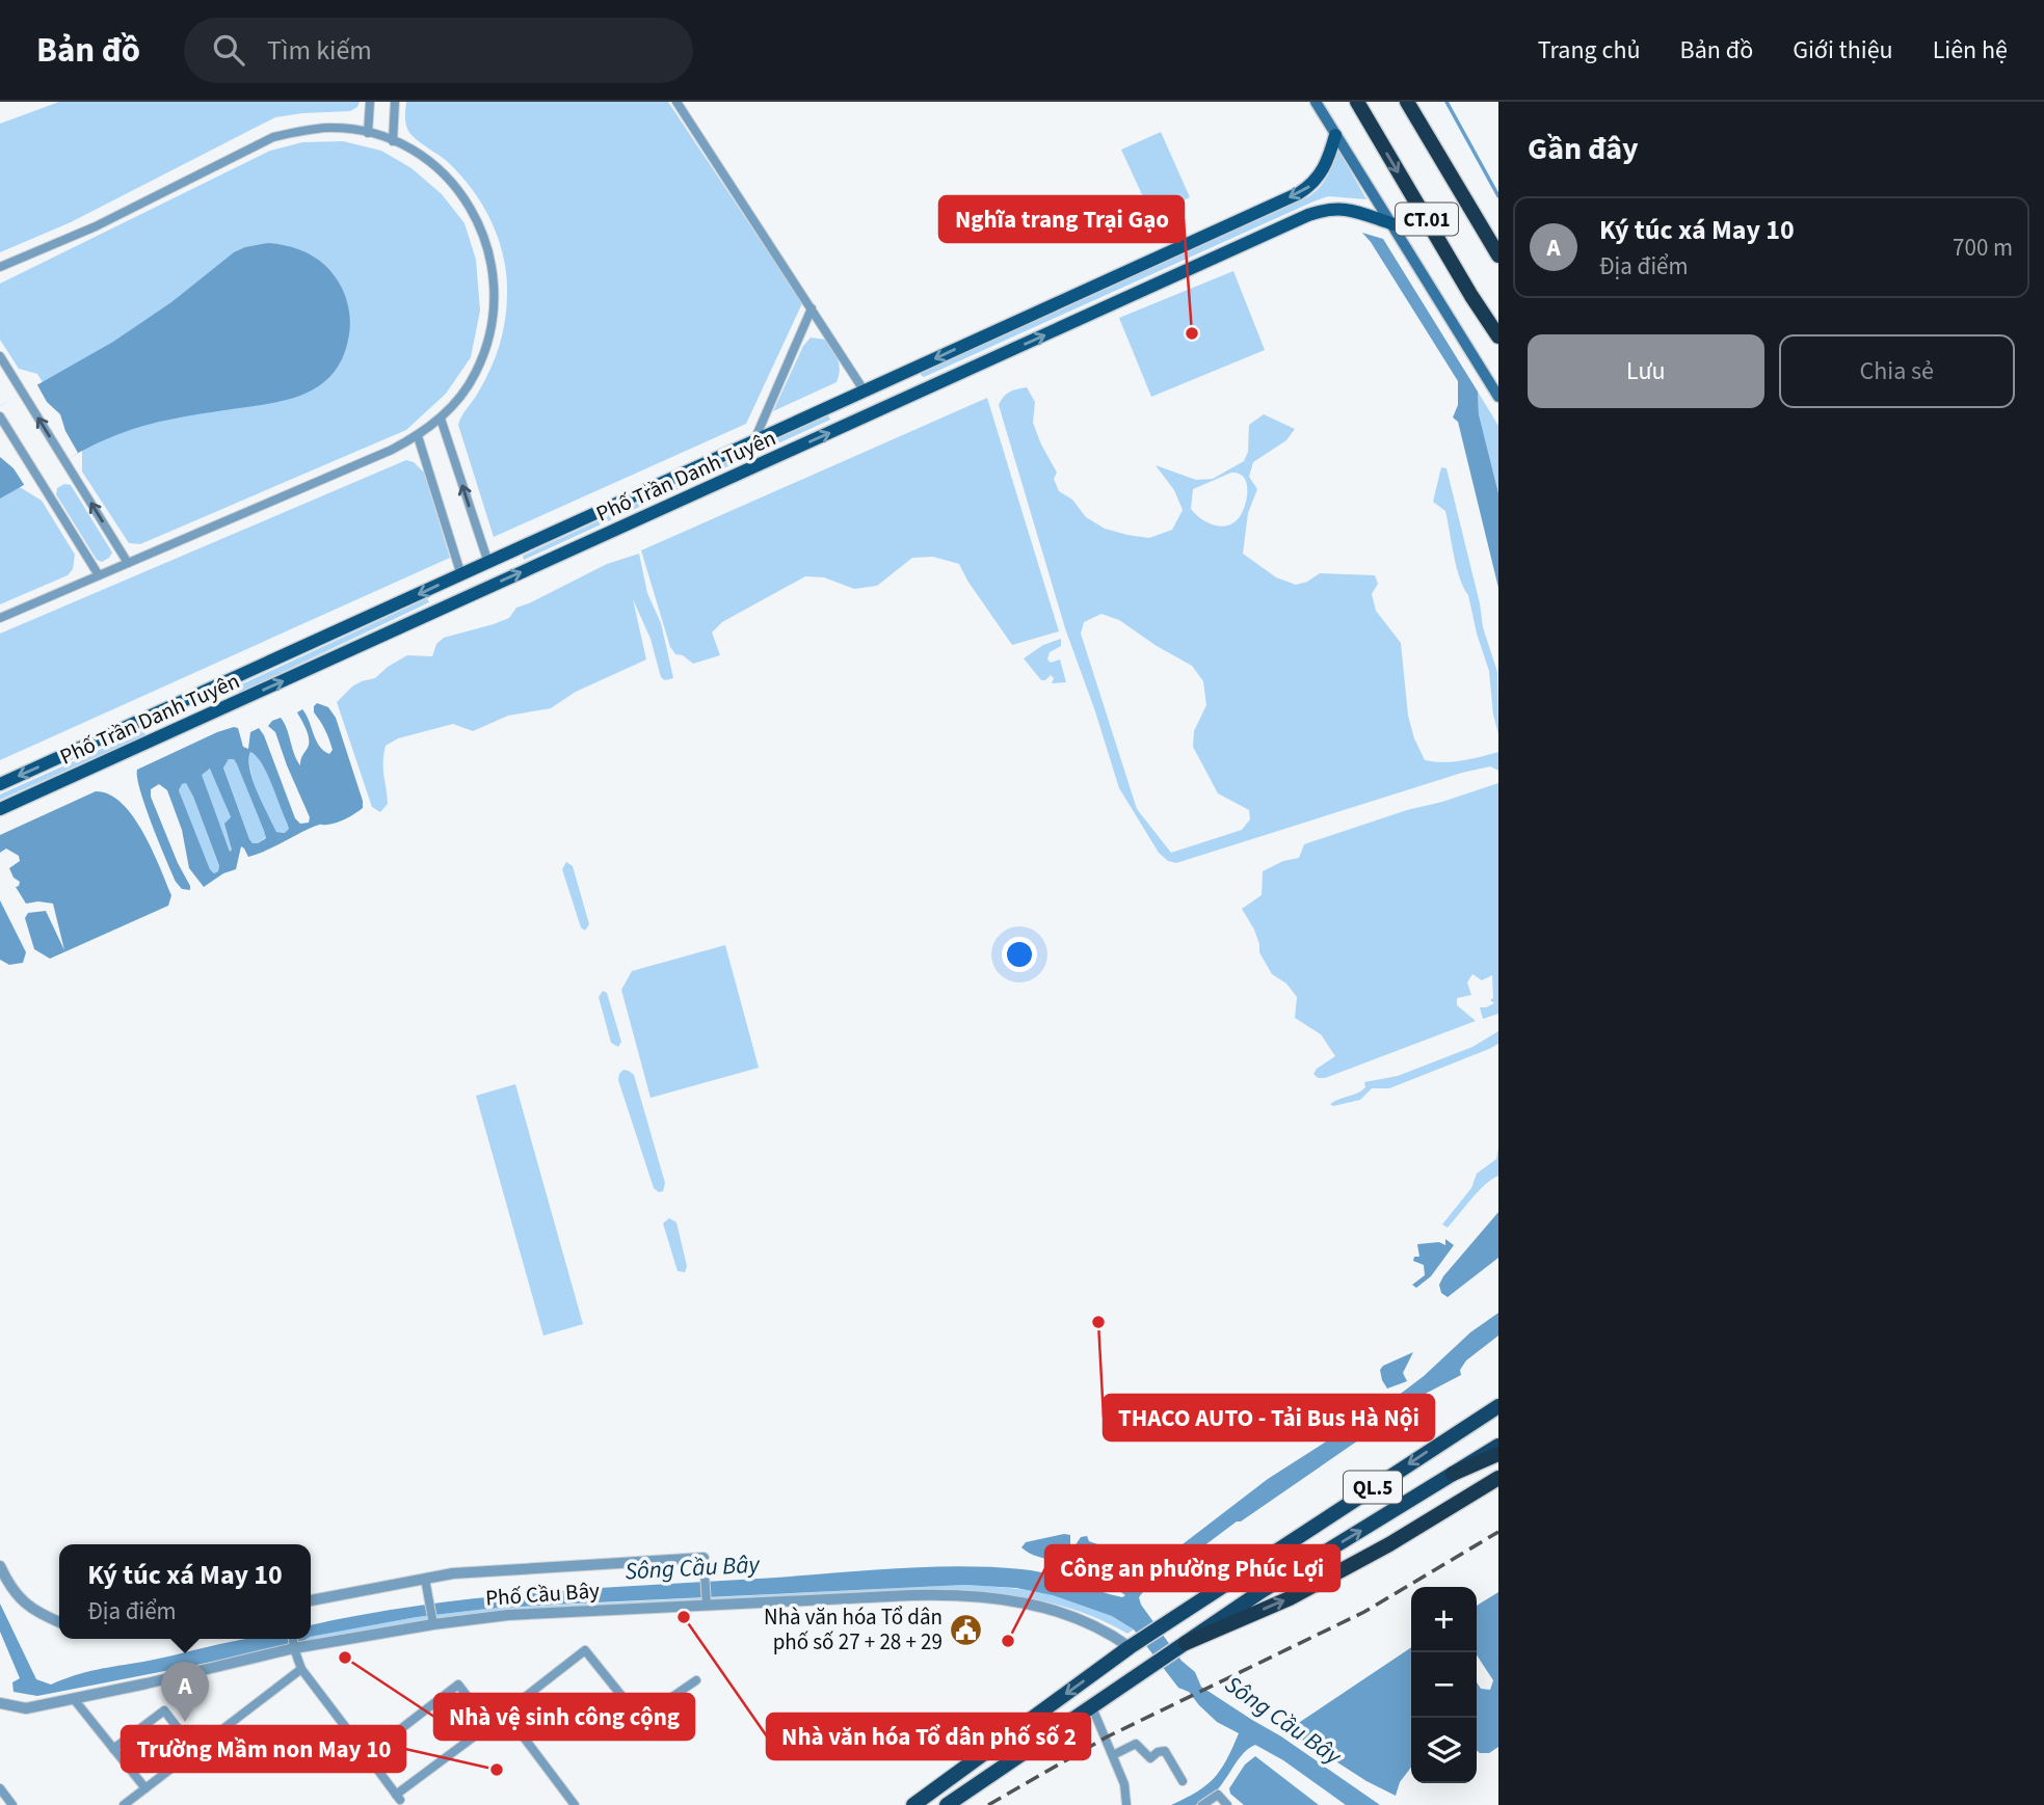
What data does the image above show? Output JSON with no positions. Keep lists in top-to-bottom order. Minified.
{"streets":{"highway":["CT.01","QL.5"],"main road":["Phố Trần Danh Tuyên"],"street":["Phố Cầu Bây"]},"crossings":[["QL.5","Phố Cầu Bây"]],"water":["Sông Cầu Bây"],"places":{"other":["Nghĩa trang Trại Gạo","THACO AUTO - Tải Bus Hà Nội","Nhà văn hóa Tổ dân phố số 2","Công an phường Phúc Lợi","Nhà vệ sinh công cộng","Trường Mầm non May 10"],"public building":["Nhà văn hóa Tổ dân phố số 27 + 28 + 29"]},"page":{"header":"Bản đồ","search":"Tìm kiếm","nav":["Trang chủ","Bản đồ","Giới thiệu","Liên hệ"],"heading":"Gần đây","list":[{"mark":"A","name":"Ký túc xá May 10","note":"Địa điểm","value":"700 m"}],"buttons":["Lưu","Chia sẻ"],"popup":["Ký túc xá May 10","Địa điểm"],"map_buttons":["+","−"],"pins":"A"}}
